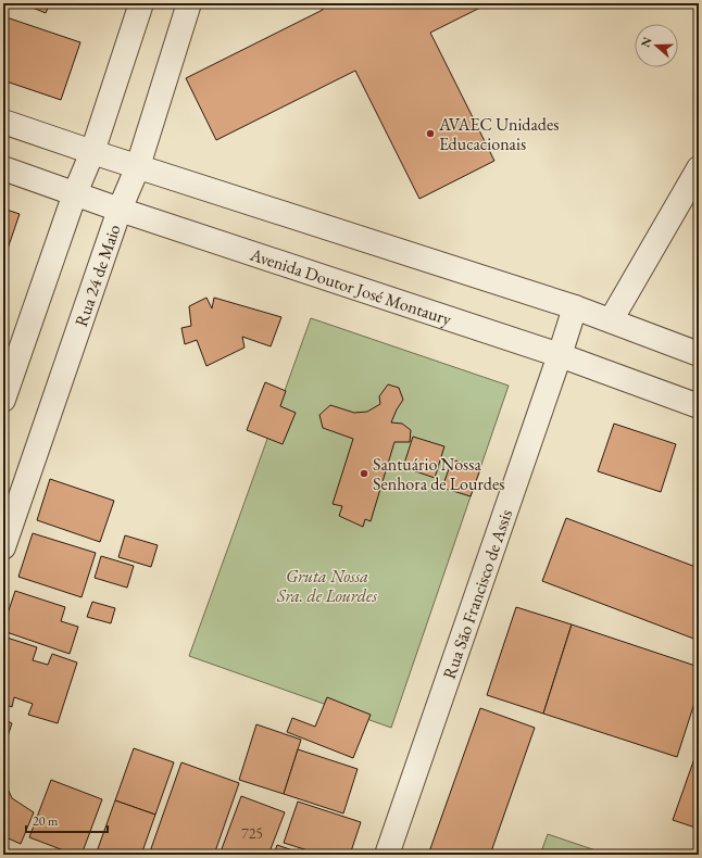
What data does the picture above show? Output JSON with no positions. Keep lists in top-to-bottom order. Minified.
{"streets":{"street":["Rua 24 de Maio","Avenida Doutor José Montaury","Rua São Francisco de Assis"]},"crossings":[["Rua 24 de Maio","Avenida Doutor José Montaury"],["Avenida Doutor José Montaury","Rua São Francisco de Assis"]],"parks":["Gruta Nossa Sra. de Lourdes"],"places":["AVAEC Unidades Educacionais","Santuário Nossa Senhora de Lourdes"],"house_numbers":["725"],"scale_bar":"20 m","north":"left"}
